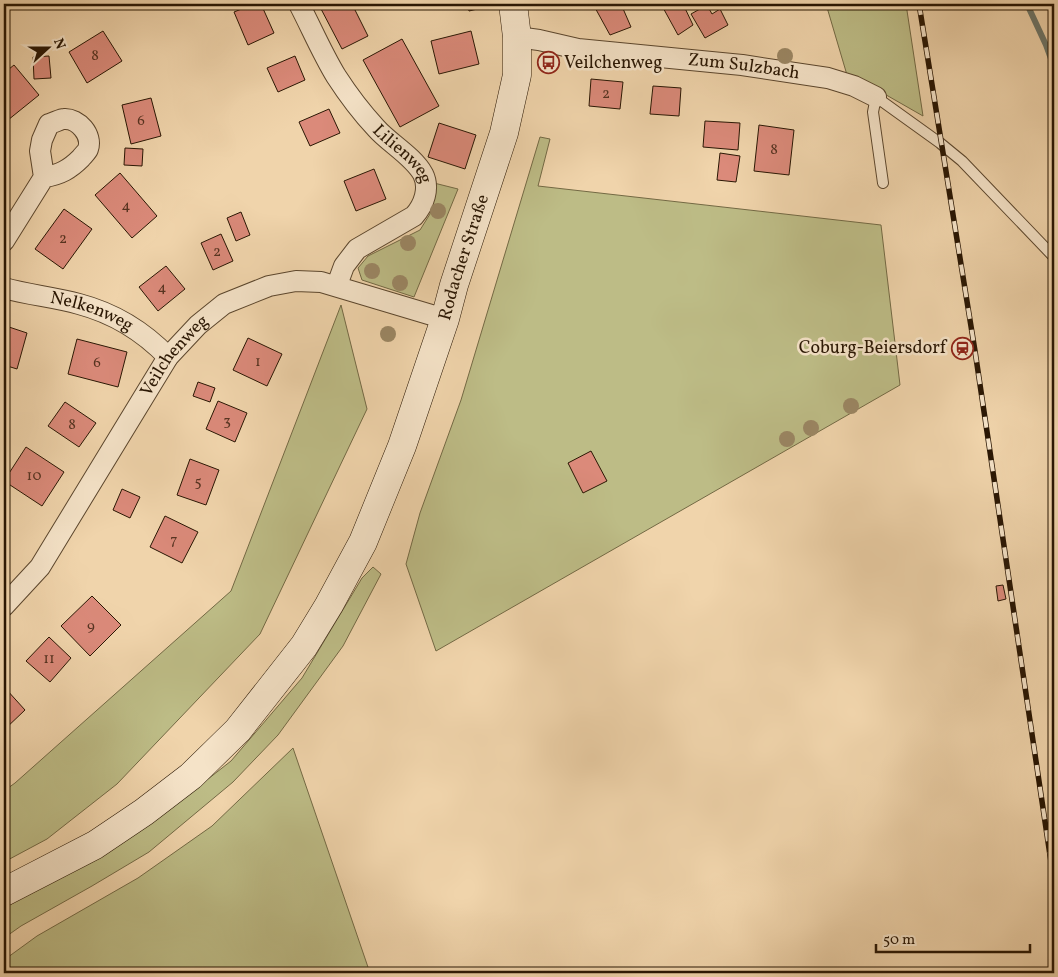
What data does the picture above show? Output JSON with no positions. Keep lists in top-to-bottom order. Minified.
{"streets":{"street":["Zum Sulzbach","Lilienweg","Rodacher Straße","Nelkenweg","Veilchenweg"]},"crossings":[["Zum Sulzbach","Rodacher Straße"],["Lilienweg","Veilchenweg"],["Rodacher Straße","Veilchenweg"],["Nelkenweg","Veilchenweg"]],"places":{"bus stop":["Veilchenweg"],"station":["Coburg-Beiersdorf"]},"house_numbers":["8","2","6","8","4","2","2","4","1","6","3","8","10","5","7","9","11"],"scale_bar":"50 m","north":"right"}
